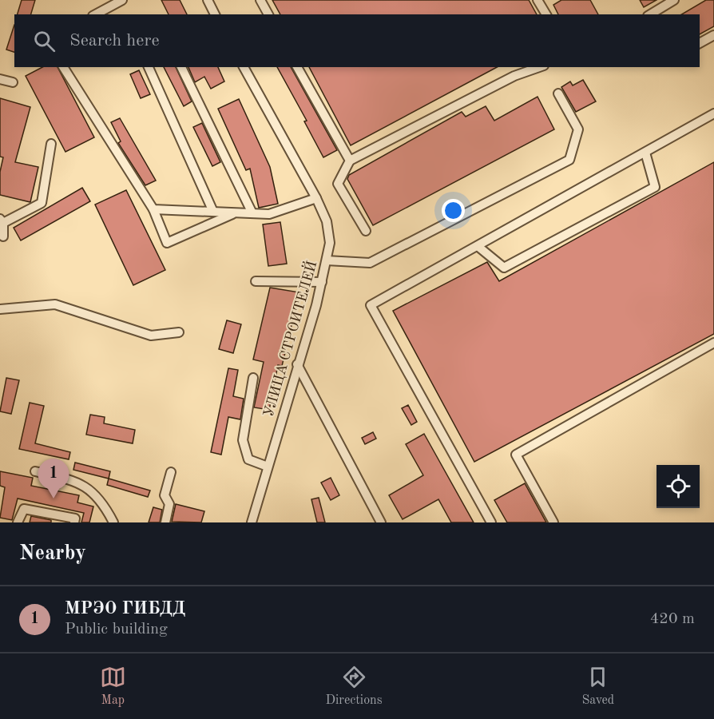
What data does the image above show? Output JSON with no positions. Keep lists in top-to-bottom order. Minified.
{"streets":{"street":["УЛИЦА СТРОИТЕЛЕЙ"]},"page":{"search":"Search here","pins":"1","heading":"Nearby","list":[{"mark":"1","name":"МРЭО ГИБДД","note":"Public building","value":"420 m"}],"nav":["Map","Directions","Saved"]}}
